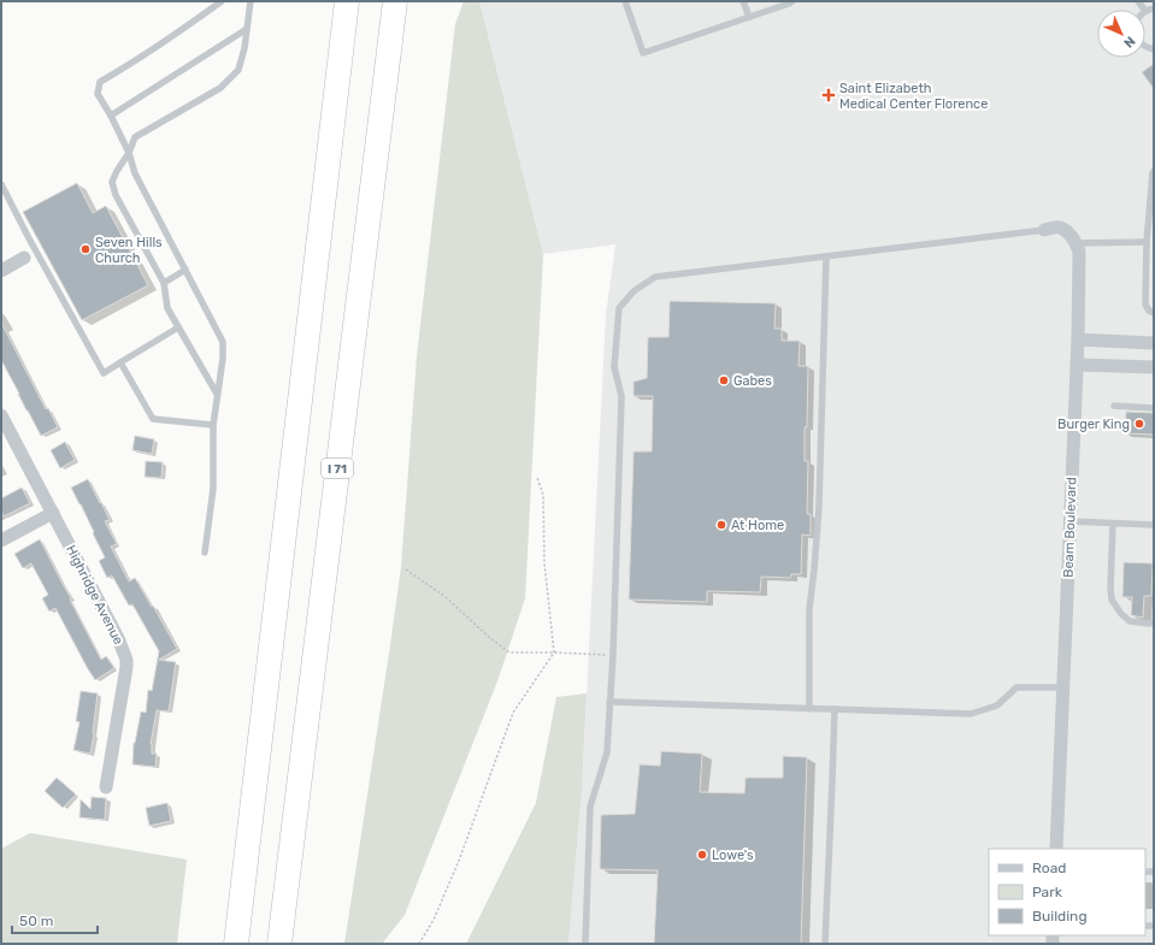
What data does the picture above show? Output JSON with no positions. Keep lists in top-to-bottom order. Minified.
{"streets":{"highway":["I 71"],"street":["Beam Boulevard","Highridge Avenue"]},"places":{"health":["Saint Elizabeth Medical Center Florence"],"other":["Seven Hills Church","Gabes","Burger King","At Home","Lowe's"]},"legend":["Road","Park","Building"],"scale_bar":"50 m","north":"bottom right"}
